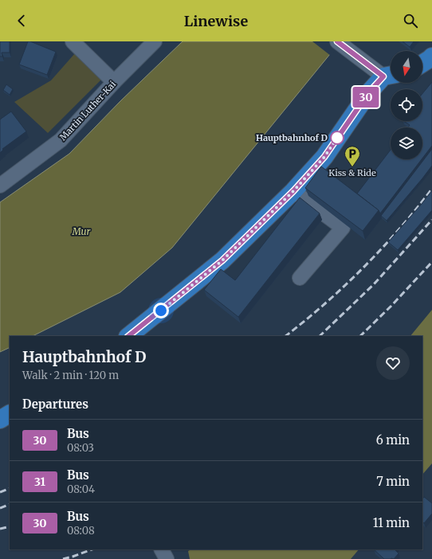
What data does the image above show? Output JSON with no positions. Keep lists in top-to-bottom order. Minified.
{"streets":{"street":["Martin Luther-Kai"]},"water":["Mur"],"places":{"other":["Hauptbahnhof D"],"parking":["Kiss & Ride"]},"lines":["bus line 30"],"north":"bottom","page":{"header":"Linewise","on_map":"30","heading":[["Hauptbahnhof D","Walk · 2 min · 120 m"],"Departures"],"list":[{"mark":"30","name":"Bus","note":"08:03","value":"6 min"},{"mark":"31","name":"Bus","note":"08:04","value":"7 min"},{"mark":"30","name":"Bus","note":"08:08","value":"11 min"}]}}
